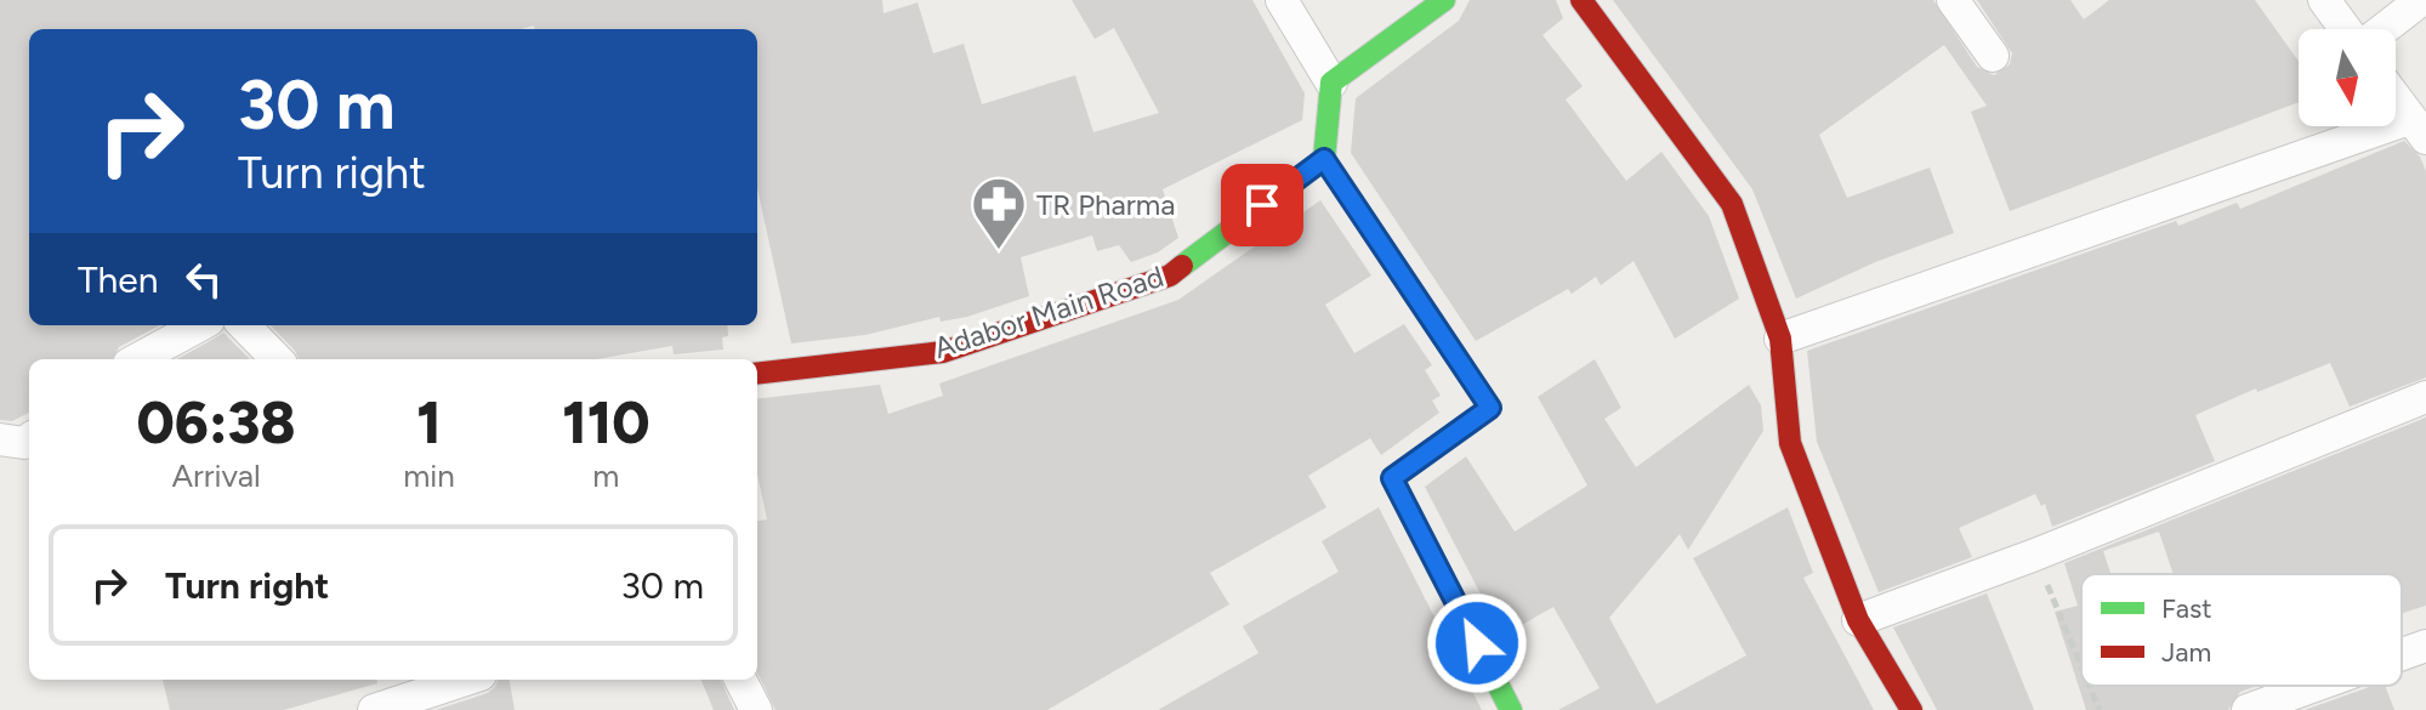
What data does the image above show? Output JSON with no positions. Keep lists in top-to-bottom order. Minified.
{"streets":{"street":["Adabor Main Road"]},"places":{"pharmacy":["TR Pharma"]},"legend":["Fast","Jam"],"north":"bottom","page":{"turn":["30 m","Turn right"],"then":"Then","eta":["06:38","Arrival","1","min","110","m"],"list":[{"name":"Turn right","value":"30 m"}]}}
